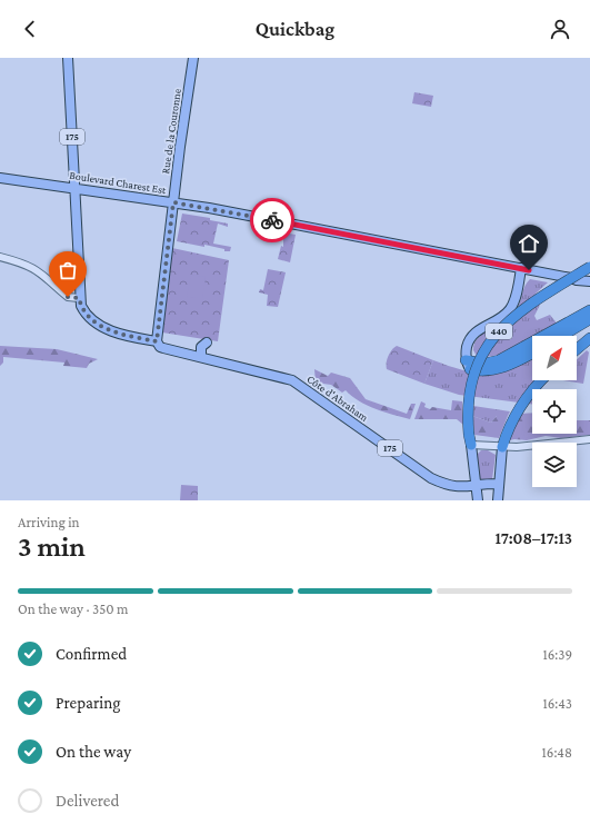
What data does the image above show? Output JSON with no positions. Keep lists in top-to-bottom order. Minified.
{"streets":{"highway":["440"],"main road":["Rue de la Couronne","175","Boulevard Charest Est","Côte d'Abraham"]},"crossings":[["Rue de la Couronne","175"],["Rue de la Couronne","Boulevard Charest Est"],["Rue de la Couronne","Côte d'Abraham"],["175","Boulevard Charest Est"],["175","Côte d'Abraham"]],"north":"top right","page":{"header":"Quickbag","heading":["3 min","Arriving in","17:08–17:13"],"bar":"On the way · 350 m","list":[["Confirmed","16:39"],["Preparing","16:43"],["On the way","16:48"],"Delivered"]}}
